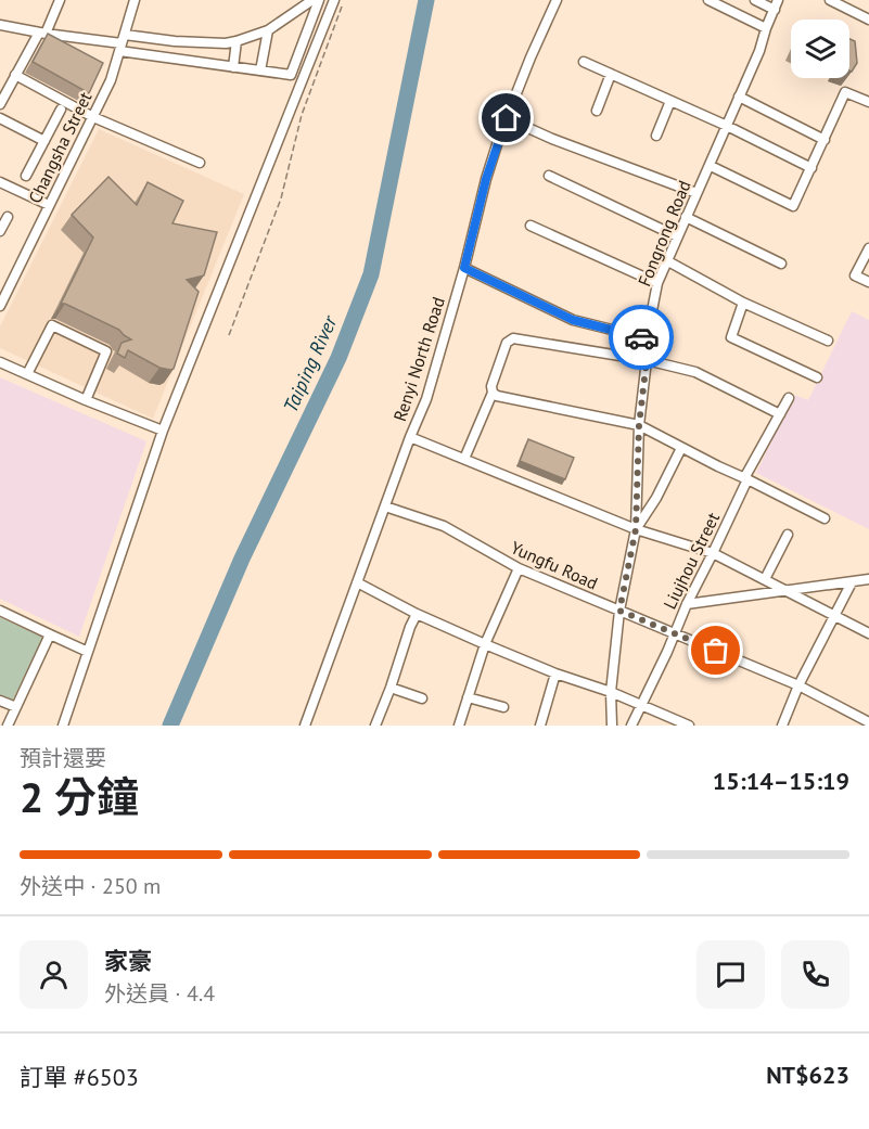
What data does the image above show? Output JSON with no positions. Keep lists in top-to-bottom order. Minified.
{"streets":{"street":["Changsha Street","Fongrong Road","Renyi North Road","Liujhou Street","Yungfu Road"]},"crossings":[["Fongrong Road","Yungfu Road"],["Renyi North Road","Yungfu Road"],["Liujhou Street","Yungfu Road"]],"water":["Taiping River"],"page":{"heading":["2 分鐘","預計還要","15:14–15:19"],"panel":["家豪","外送員 · 4.4","訂單 #6503","NT$623"],"bar":"外送中 · 250 m"}}
